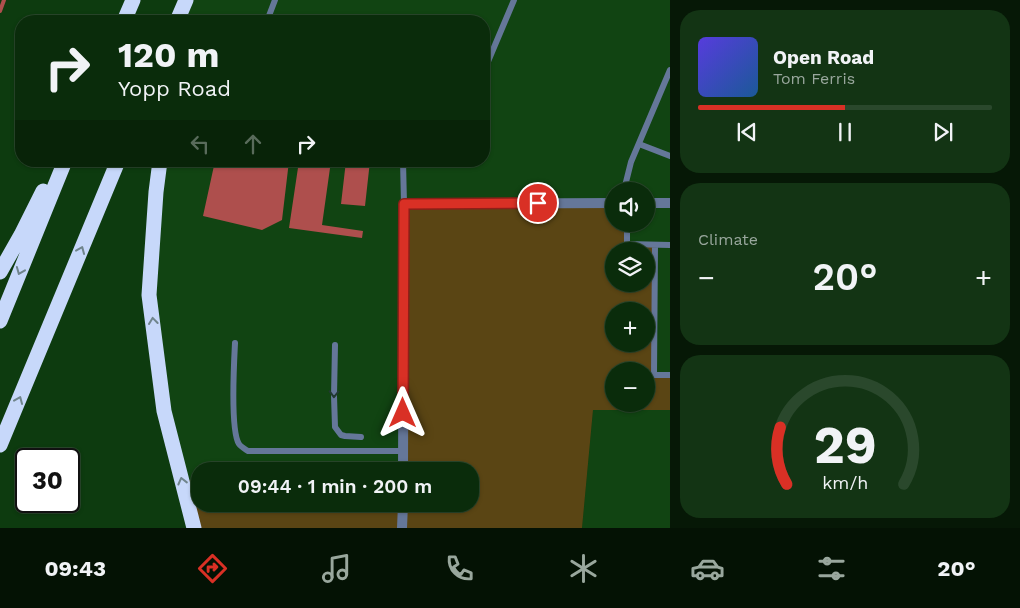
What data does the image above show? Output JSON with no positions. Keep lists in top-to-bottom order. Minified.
{"page":{"turn":["120 m","Yopp Road"],"song":["Open Road","Tom Ferris"],"map_buttons":["+","−"],"tile":"Climate","heat":["−","20°","+"],"limit":"30","trip":"09:44 · 1 min · 200 m","tabs":["09:43","20°"],"gauge":["29","km/h"]}}
